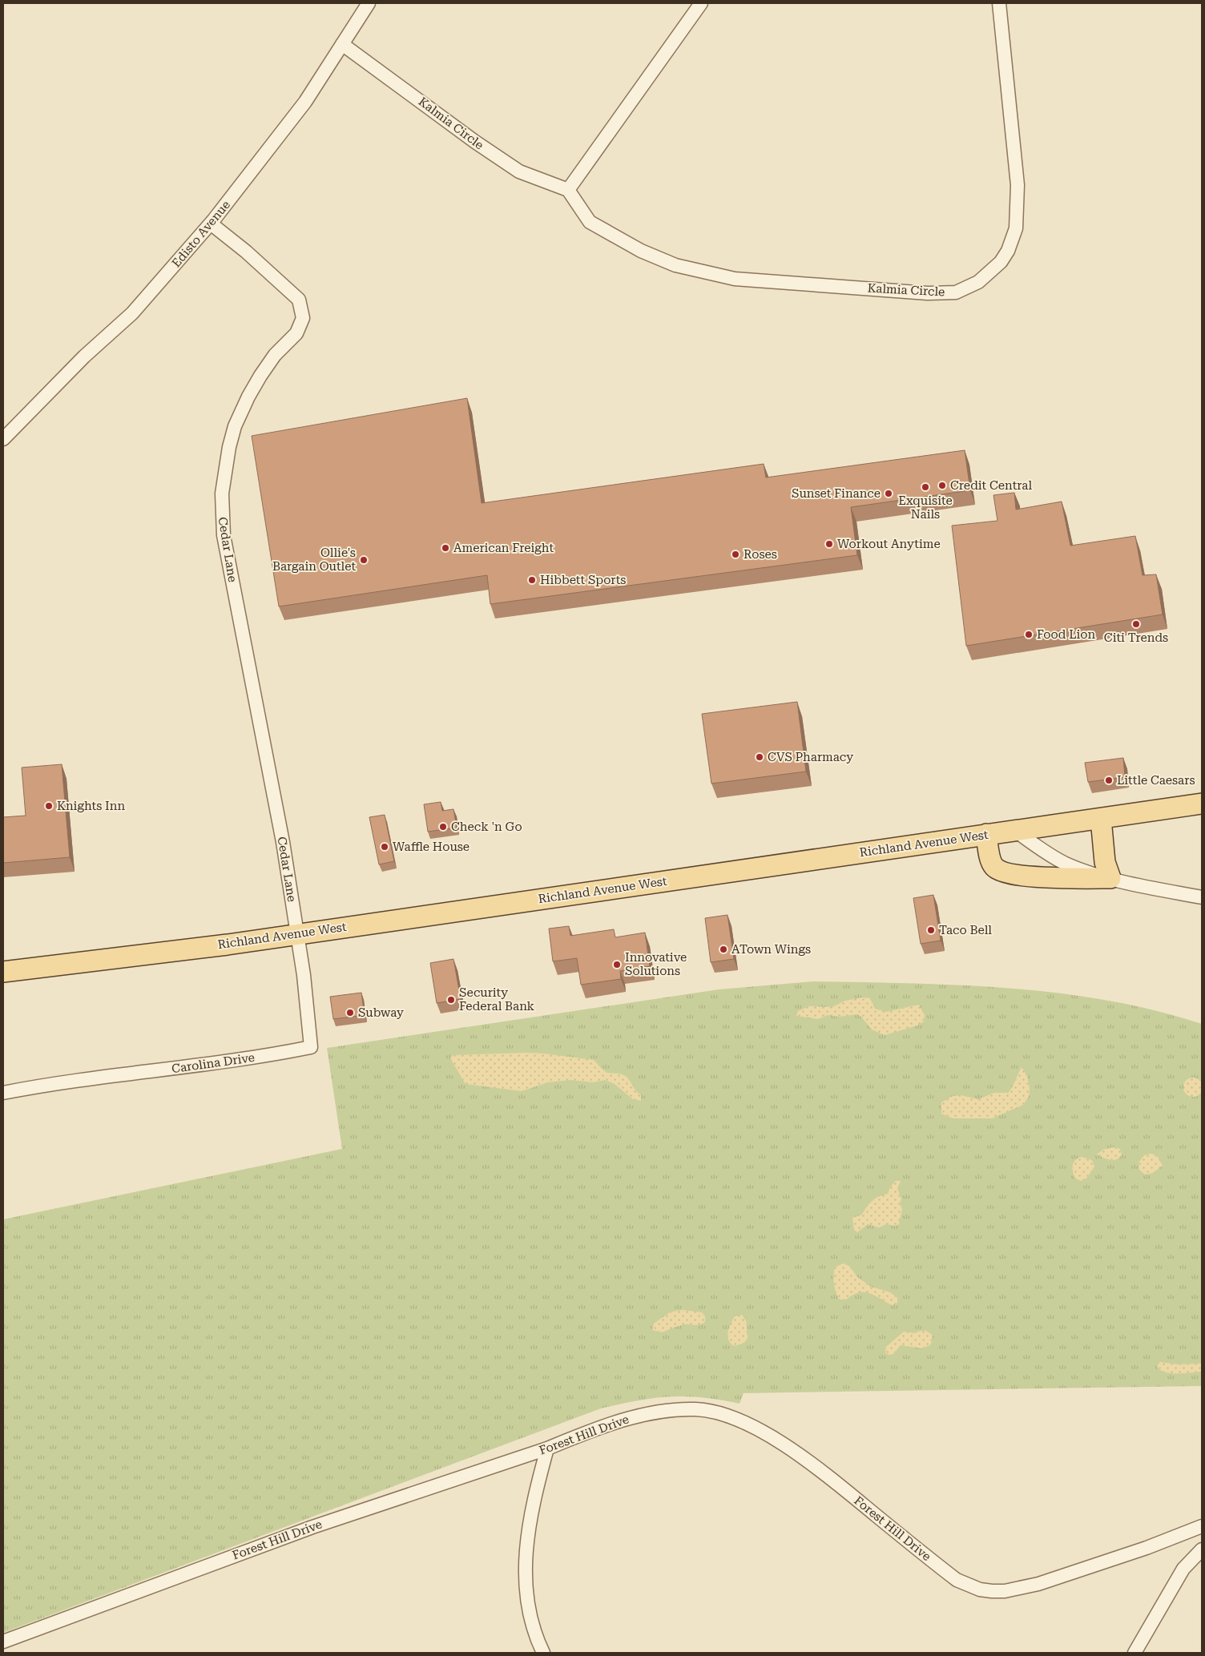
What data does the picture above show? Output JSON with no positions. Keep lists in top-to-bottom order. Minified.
{"streets":{"main road":["Richland Avenue West"],"street":["Kalmia Circle","Edisto Avenue","Cedar Lane","Carolina Drive","Forest Hill Drive"]},"crossings":[["Kalmia Circle","Edisto Avenue"],["Edisto Avenue","Cedar Lane"],["Cedar Lane","Richland Avenue West"],["Cedar Lane","Carolina Drive"],["Richland Avenue West","Carolina Drive"]],"places":["Credit Central","Exquisite Nails","Sunset Finance","Workout Anytime","American Freight","Roses","Ollie's Bargain Outlet","Hibbett Sports","Citi Trends","Food Lion","CVS Pharmacy","Little Caesars","Knights Inn","Check 'n Go","Waffle House","Taco Bell","ATown Wings","Innovative Solutions","Security Federal Bank","Subway"]}
